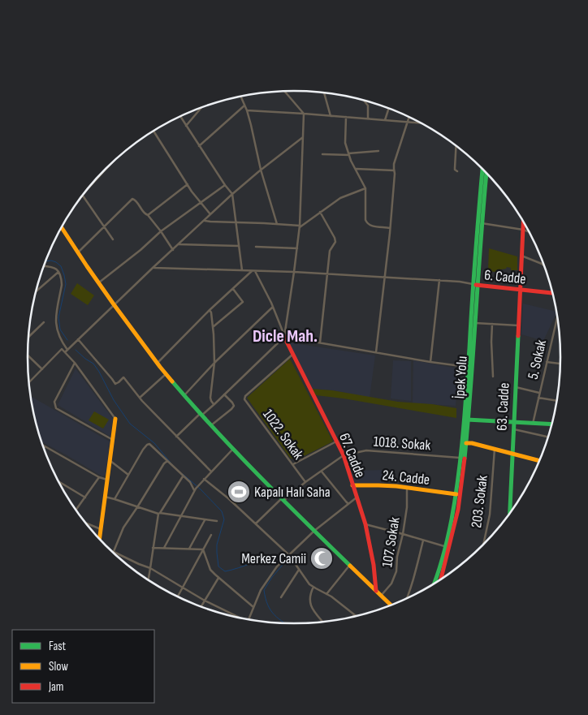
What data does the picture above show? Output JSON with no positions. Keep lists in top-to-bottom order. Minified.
{"streets":{"main road":["6. Cadde","İpek Yolu","63. Cadde","67. Cadde","24. Cadde"],"street":["5. Sokak","1022. Sokak","1018. Sokak","203. Sokak","107. Sokak"]},"crossings":[["6. Cadde","İpek Yolu"],["6. Cadde","63. Cadde"],["1022. Sokak","1018. Sokak"],["1022. Sokak","67. Cadde"],["1018. Sokak","67. Cadde"],["67. Cadde","24. Cadde"],["24. Cadde","107. Sokak"]],"districts":["Dicle Mah."],"places":{"sports":["Kapalı Halı Saha"],"mosque":["Merkez Camii"]},"legend":["Fast","Slow","Jam"]}
